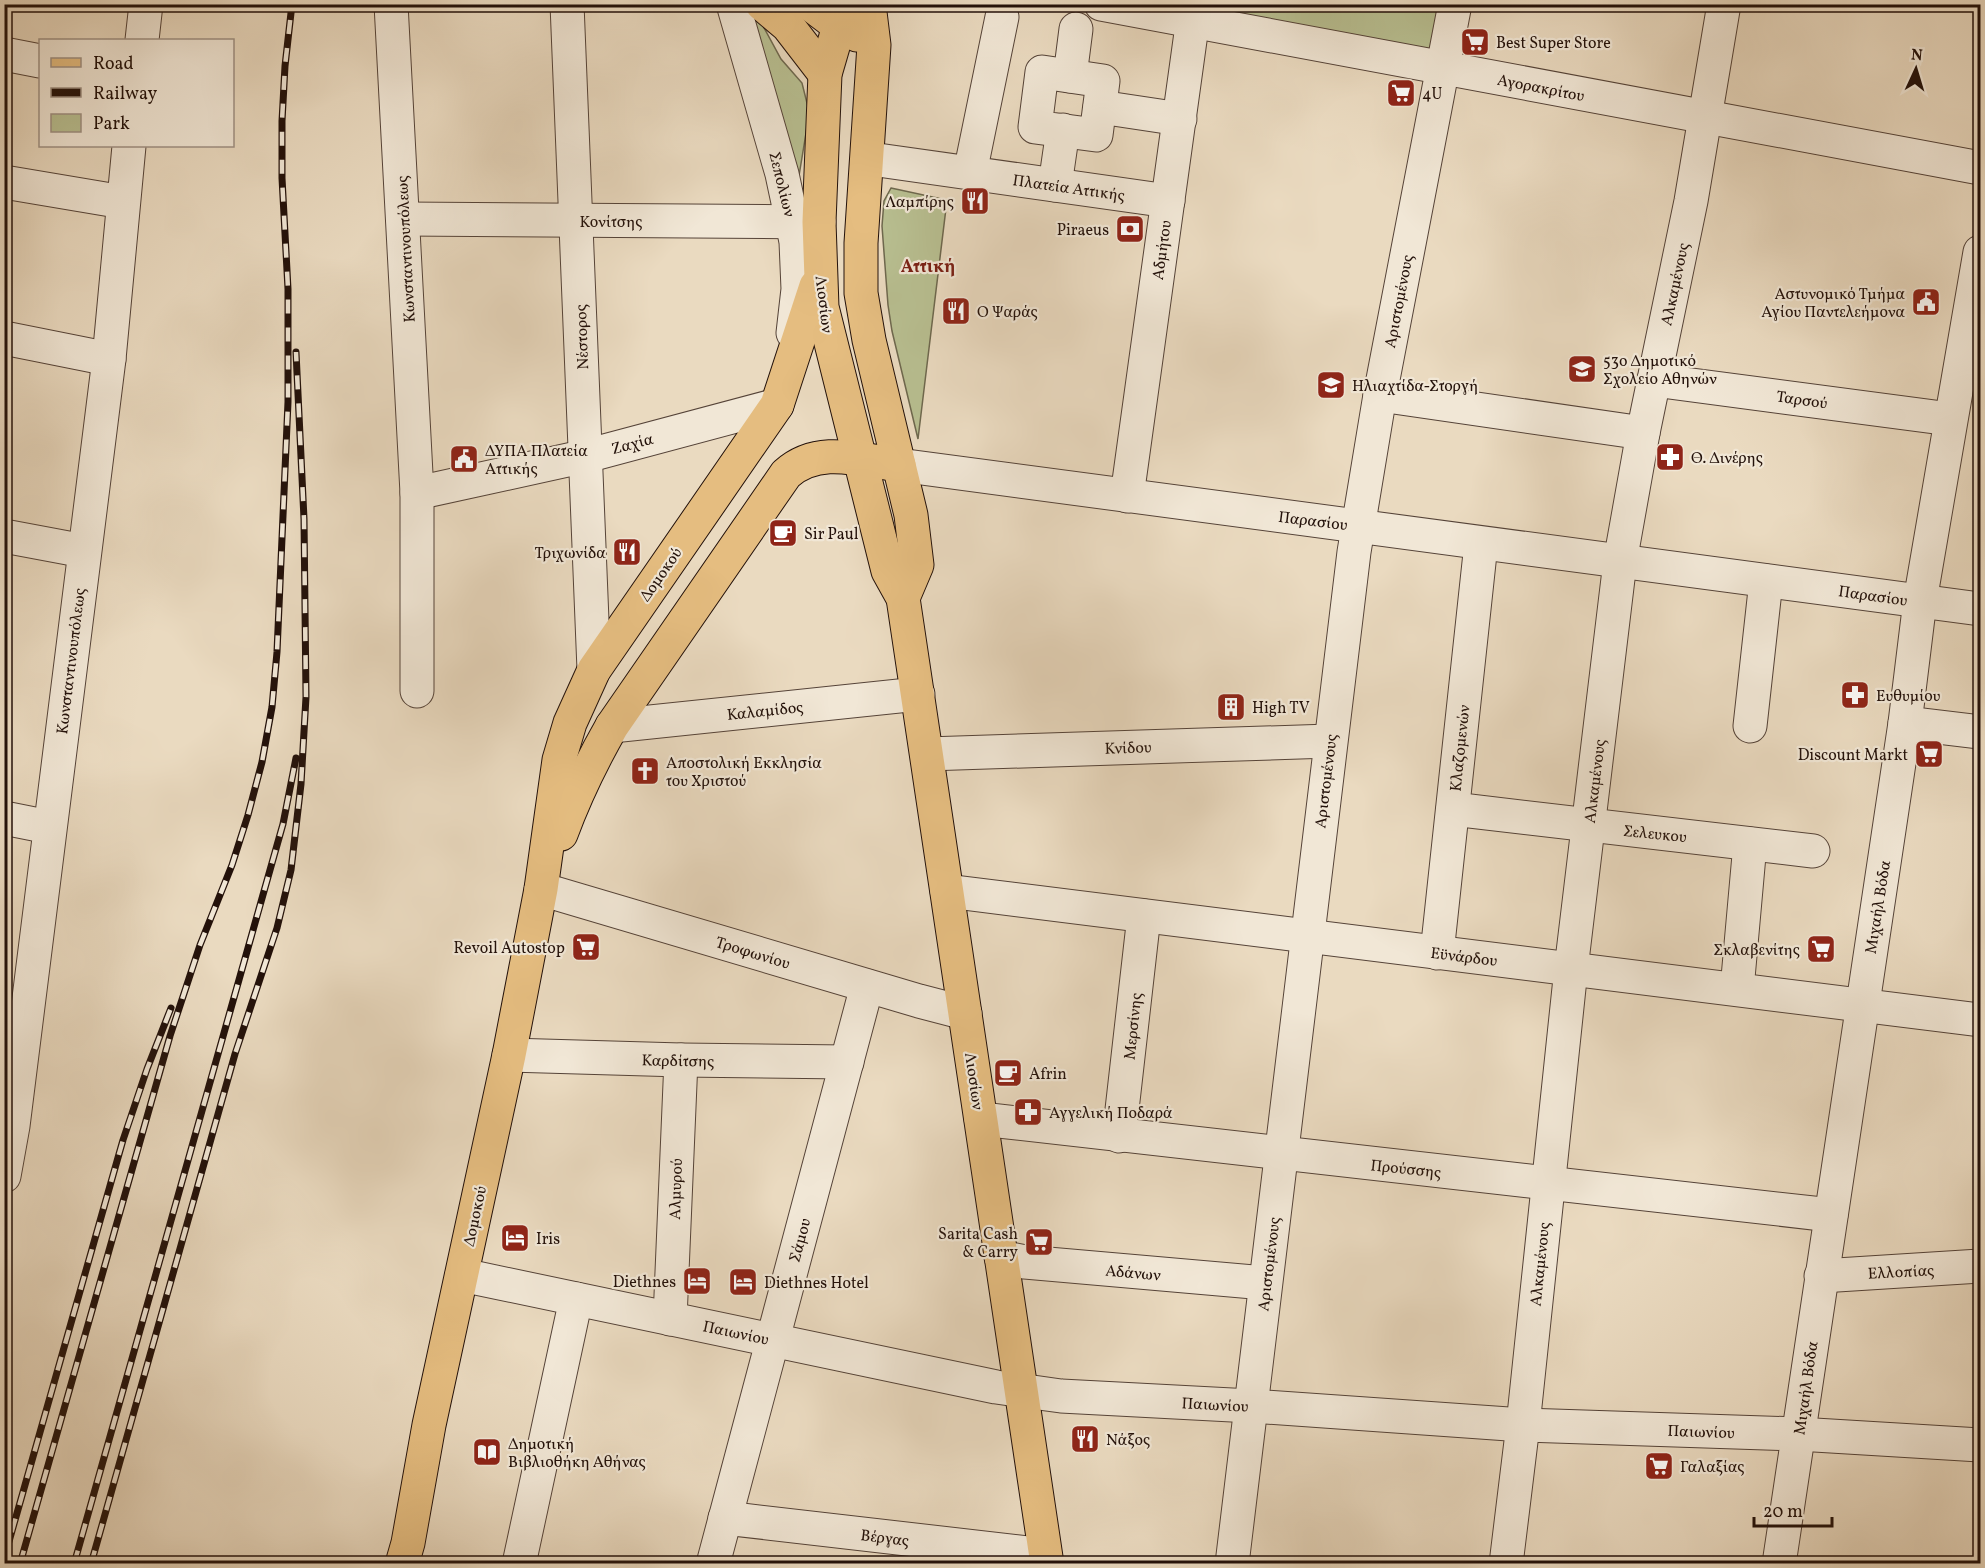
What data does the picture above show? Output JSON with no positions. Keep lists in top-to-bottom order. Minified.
{"streets":{"main road":["Λιοσίων","Παρασίου","Δομοκού"],"street":["Αγορακρίτου","Σεπολίων","Πλατεία Αττικής","Κονίτσης","Κωνσταντινουπόλεως","Αδμήτου","Αλκαμένους","Αριστομένους","Νέστορος","Ταρσού","Ζαχία","Καλαμίδος","Κνίδου","Κλαζομενών","Σελευκου","Μιχαήλ Βόδα","Τροφωνίου","Εϋνάρδου","Μερσίνης","Καρδίτσης","Προύσσης","Αλμυρού","Σάμου","Ελλοπίας","Αδάνων","Παιωνίου","Βέργας"]},"crossings":[["Αγορακρίτου","Αδμήτου"],["Αγορακρίτου","Αλκαμένους"],["Αγορακρίτου","Αριστομένους"],["Σεπολίων","Κονίτσης"],["Σεπολίων","Λιοσίων"],["Σεπολίων","Δομοκού"],["Πλατεία Αττικής","Αδμήτου"],["Κονίτσης","Κωνσταντινουπόλεως"],["Κονίτσης","Λιοσίων"],["Κονίτσης","Νέστορος"],["Κωνσταντινουπόλεως","Ζαχία"],["Αδμήτου","Παρασίου"],["Αλκαμένους","Ταρσού"],["Αλκαμένους","Παρασίου"],["Αλκαμένους","Σελευκου"],["Αλκαμένους","Εϋνάρδου"],["Αλκαμένους","Προύσσης"],["Αλκαμένους","Παιωνίου"],["Αριστομένους","Παρασίου"],["Αριστομένους","Κνίδου"],["Αριστομένους","Εϋνάρδου"],["Αριστομένους","Προύσσης"],["Αριστομένους","Αδάνων"],["Αριστομένους","Παιωνίου"],["Λιοσίων","Παρασίου"],["Λιοσίων","Δομοκού"],["Λιοσίων","Καλαμίδος"],["Λιοσίων","Κνίδου"],["Λιοσίων","Τροφωνίου"],["Λιοσίων","Εϋνάρδου"],["Λιοσίων","Προύσσης"],["Λιοσίων","Αδάνων"],["Λιοσίων","Παιωνίου"],["Λιοσίων","Βέργας"],["Νέστορος","Ζαχία"],["Νέστορος","Δομοκού"],["Ταρσού","Μιχαήλ Βόδα"],["Ζαχία","Δομοκού"],["Παρασίου","Δομοκού"],["Παρασίου","Κλαζομενών"],["Παρασίου","Μιχαήλ Βόδα"],["Δομοκού","Καλαμίδος"],["Δομοκού","Τροφωνίου"],["Δομοκού","Καρδίτσης"],["Δομοκού","Παιωνίου"],["Κλαζομενών","Σελευκου"],["Κλαζομενών","Εϋνάρδου"],["Μιχαήλ Βόδα","Εϋνάρδου"],["Μιχαήλ Βόδα","Προύσσης"],["Μιχαήλ Βόδα","Ελλοπίας"],["Μιχαήλ Βόδα","Παιωνίου"],["Τροφωνίου","Σάμου"],["Εϋνάρδου","Μερσίνης"],["Μερσίνης","Προύσσης"],["Καρδίτσης","Αλμυρού"],["Καρδίτσης","Σάμου"],["Αλμυρού","Παιωνίου"],["Σάμου","Παιωνίου"],["Σάμου","Βέργας"]],"districts":["Αττική"],"places":{"supermarket":["Best Super Store","4U","Discount Markt","Revoil Autostop","Σκλαβενίτης","Sarita Cash & Carry","Γαλαξίας"],"restaurant":["Λαμπίρης","Ο Ψαράς","Τριχωνίδα","Νάξος"],"bank":["Piraeus"],"public building":["Αστυνομικό Τμήμα Αγίου Παντελεήμονα","ΔΥΠΑ Πλατεία Αττικής"],"school or university":["53ο Δημοτικό Σχολείο Αθηνών","Ηλιαχτίδα-Στοργή"],"pharmacy":["Θ. Δινέρης","Ευθυμίου","Αγγελική Ποδαρά"],"cafe":["Sir Paul","Afrin"],"building":["High TV"],"church":["Αποστολική Εκκλησία του Χριστού"],"hotel":["Iris","Diethnes","Diethnes Hotel"],"library":["Δημοτική Βιβλιοθήκη Αθήνας"]},"legend":["Road","Railway","Park"],"scale_bar":"20 m","north":"top"}
